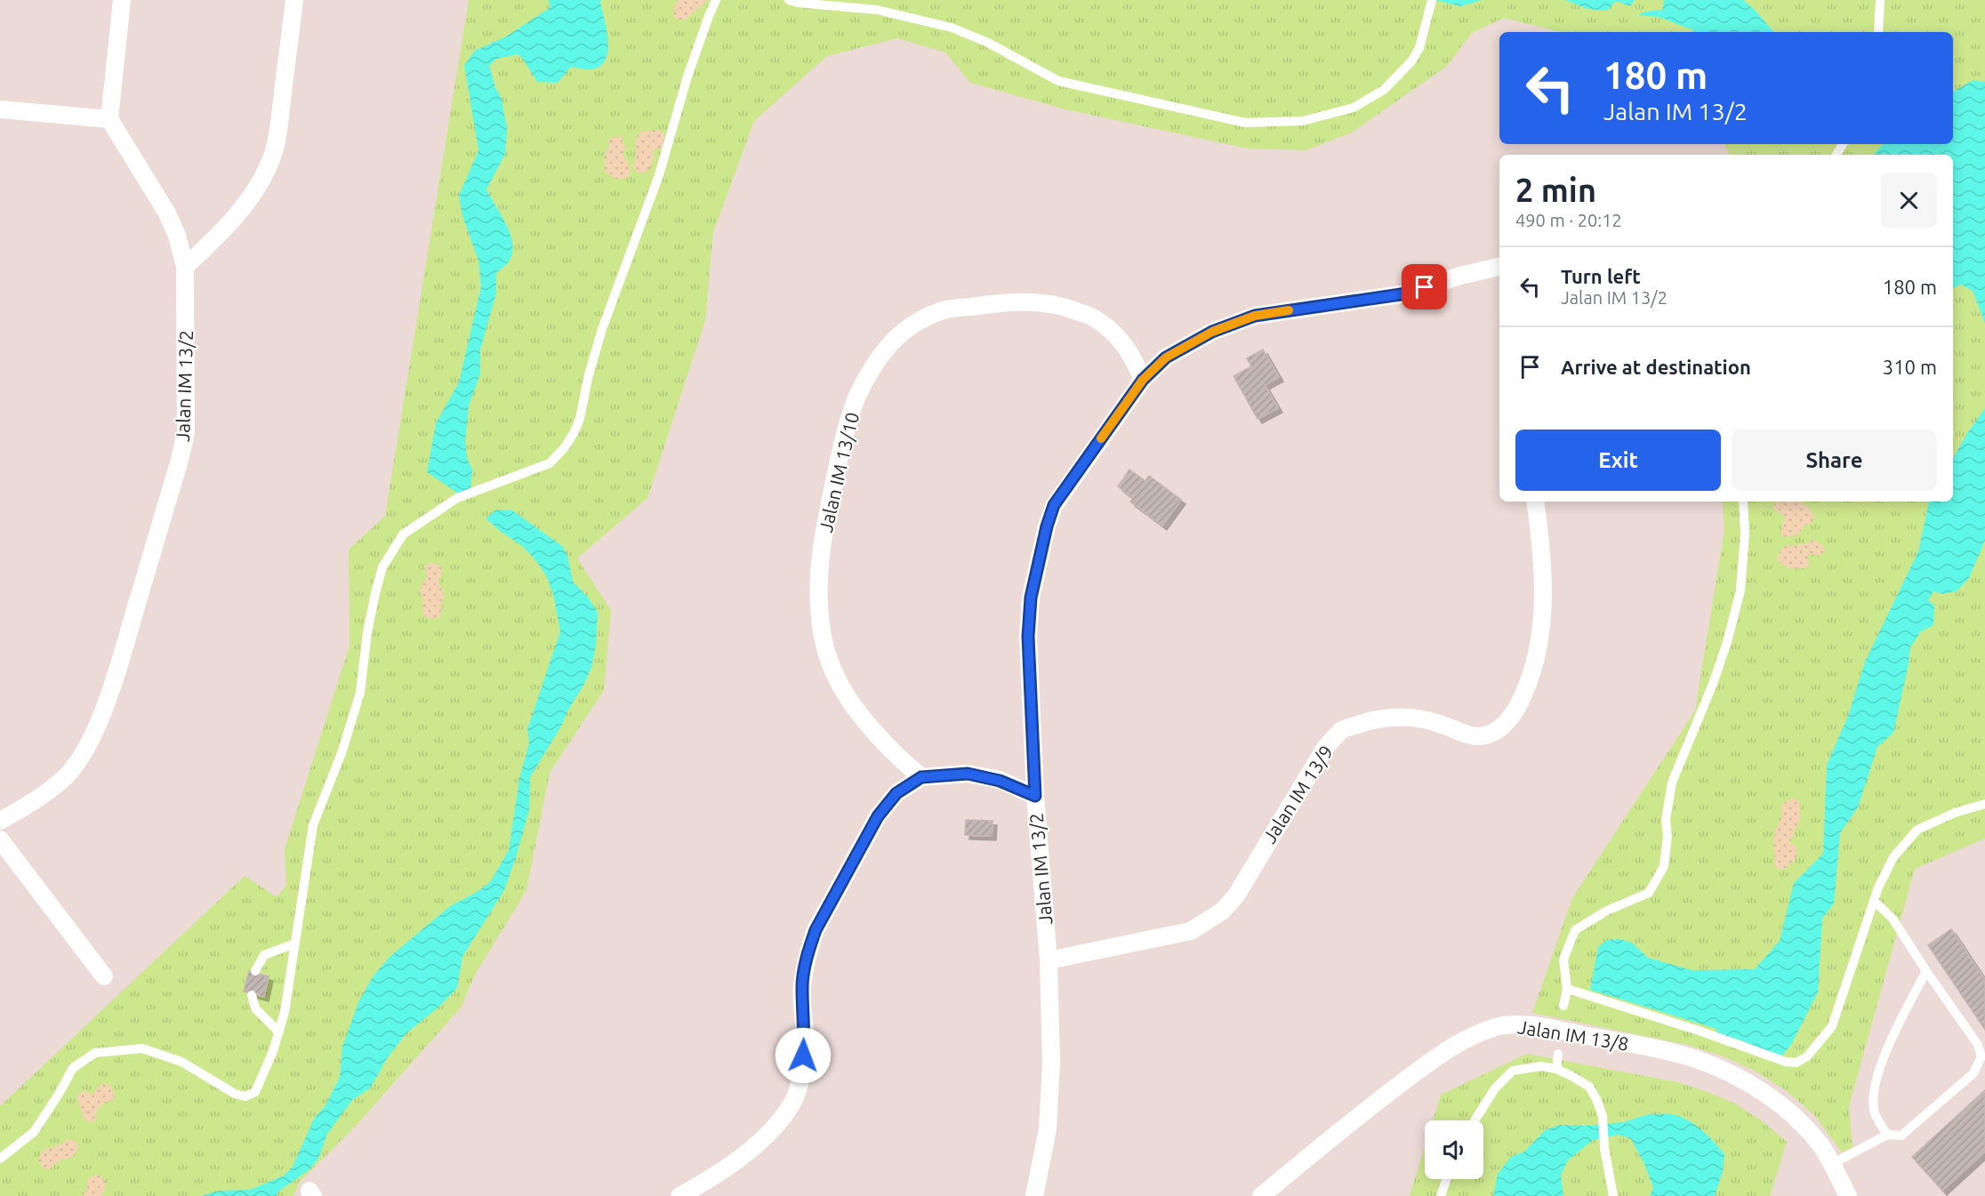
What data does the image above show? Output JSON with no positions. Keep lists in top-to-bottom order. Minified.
{"streets":{"street":["Jalan IM 13/2","Jalan IM 13/10","Jalan IM 13/9","Jalan IM 13/8"]},"crossings":[["Jalan IM 13/2","Jalan IM 13/10"],["Jalan IM 13/2","Jalan IM 13/9"]],"page":{"turn":["180 m","Jalan IM 13/2"],"heading":["2 min","490 m · 20:12"],"list":[{"name":"Turn left","note":"Jalan IM 13/2","value":"180 m"},{"name":"Arrive at destination","value":"310 m"}],"buttons":["Exit","Share"]}}
